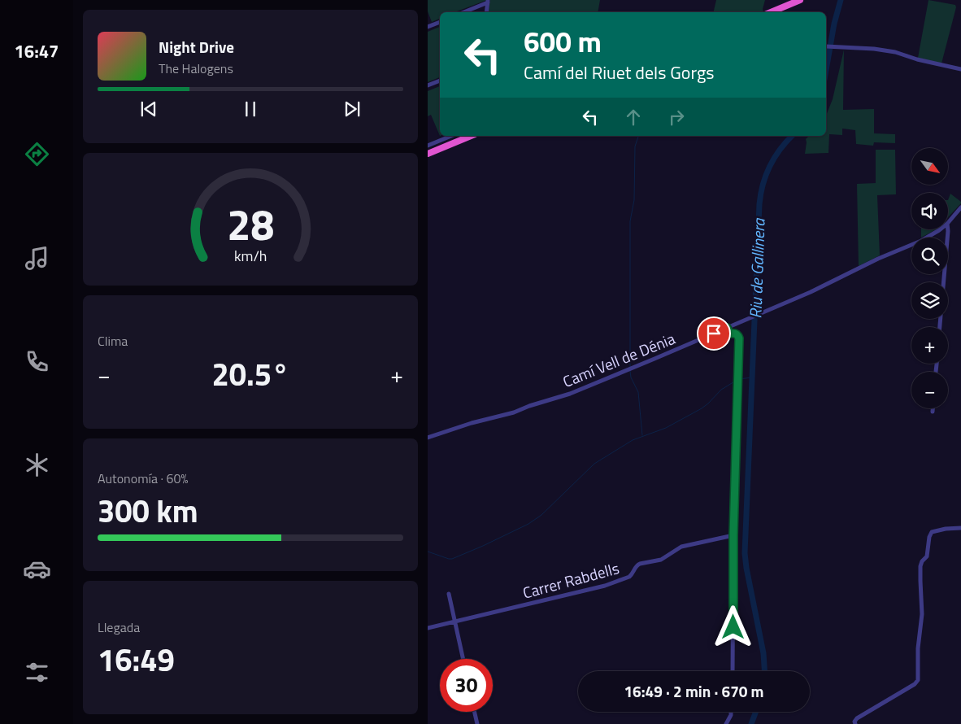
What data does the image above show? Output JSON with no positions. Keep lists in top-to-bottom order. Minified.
{"streets":{"street":["Camí Vell de Dénia","Carrer Rabdells"]},"water":["Riu de Gallinera"],"north":"bottom right","page":{"tabs":"16:47","turn":["600 m","Camí del Riuet dels Gorgs"],"song":["Night Drive","The Halogens"],"map_buttons":["+","−"],"tile":["Clima",["Autonomía · 60%","300 km"],["Llegada","16:49"]],"heat":["−","20.5°","+"],"limit":"30","trip":"16:49 · 2 min · 670 m","gauge":["28","km/h"]}}
